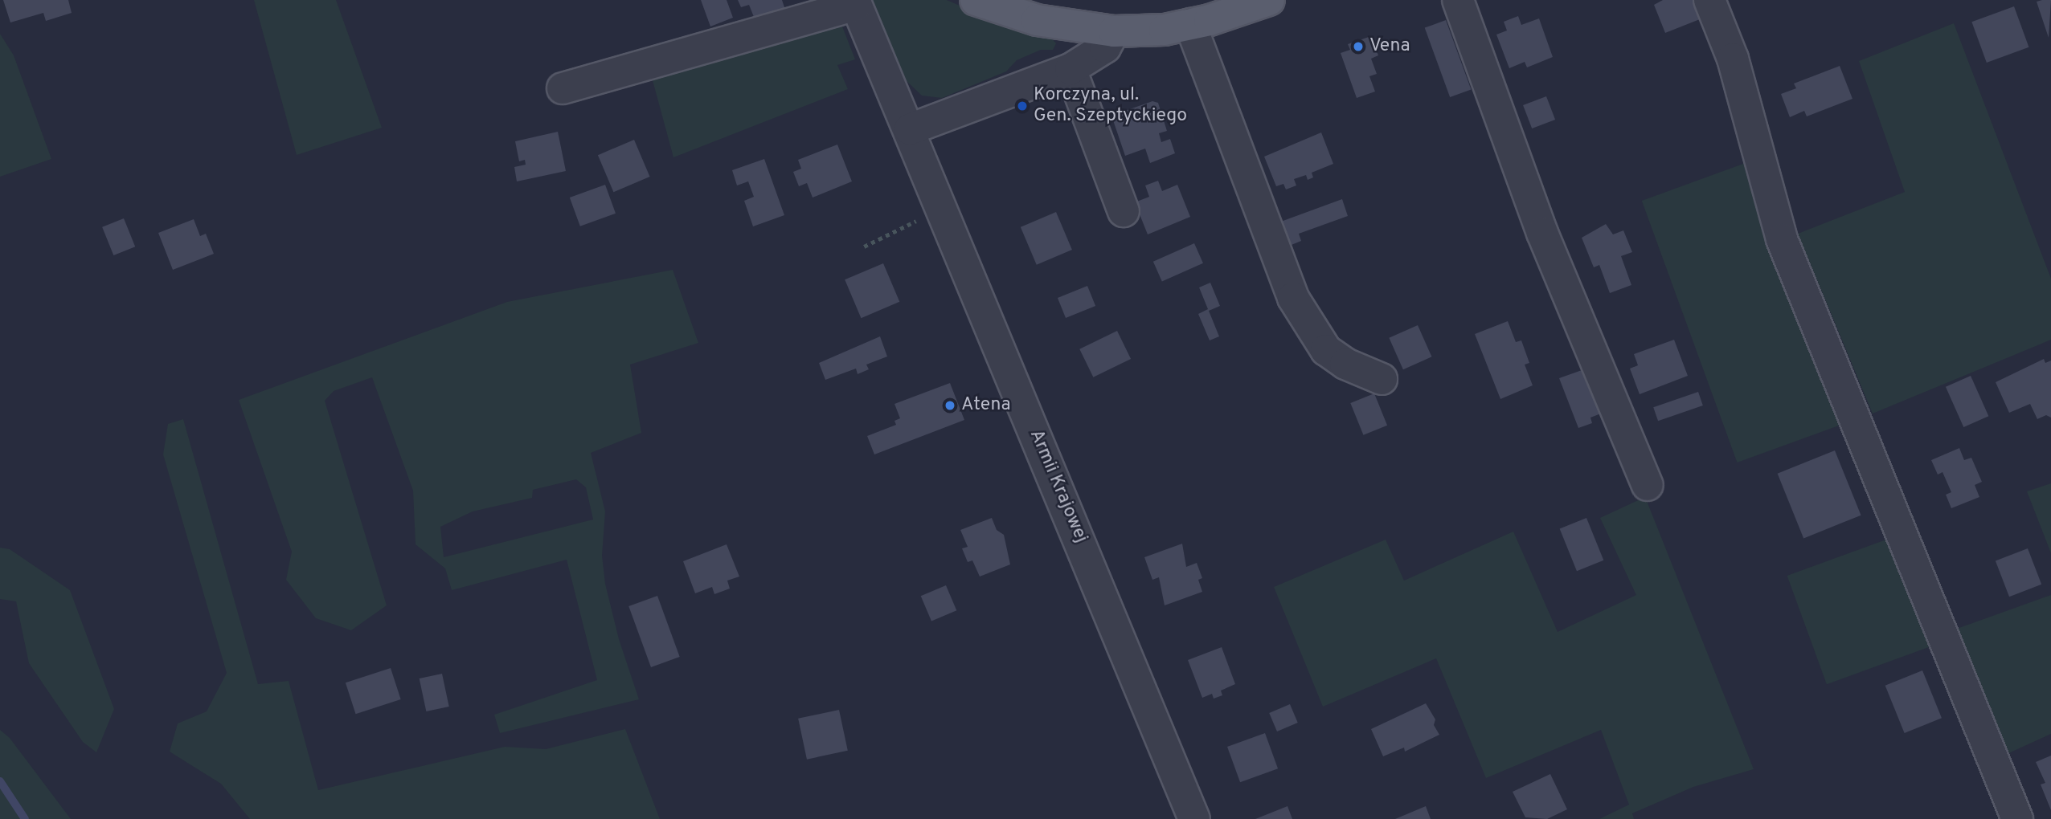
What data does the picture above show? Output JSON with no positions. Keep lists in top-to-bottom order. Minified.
{"streets":{"street":["Armii Krajowej"]},"places":["Vena","Korczyna, ul. Gen. Szeptyckiego","Atena"]}
